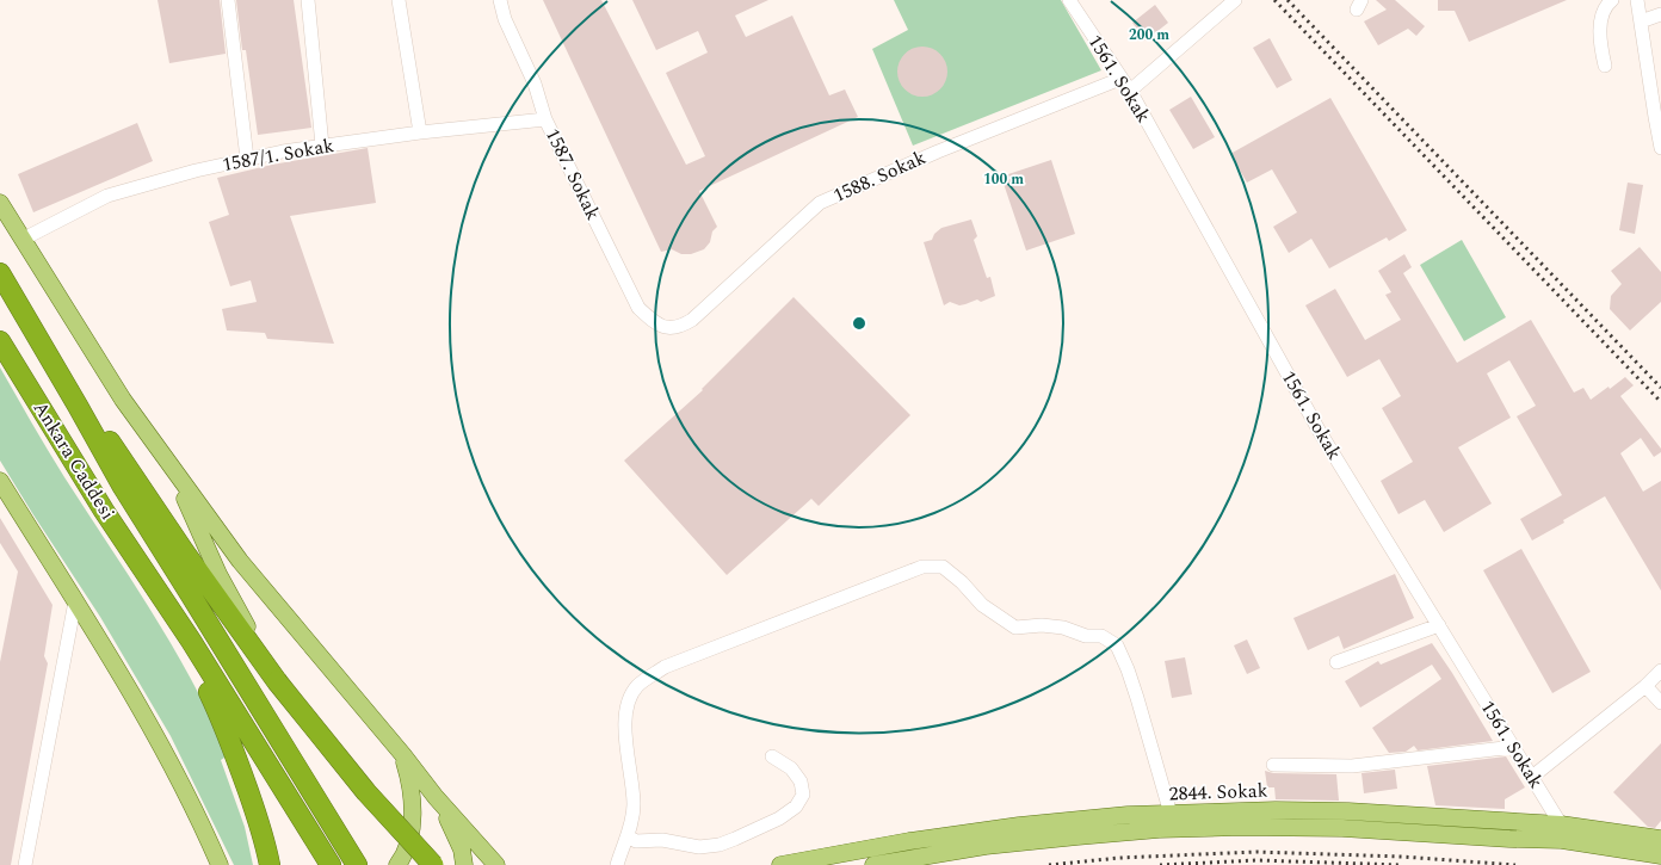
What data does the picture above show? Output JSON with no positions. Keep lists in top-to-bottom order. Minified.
{"streets":{"highway":["Ankara Caddesi"],"main road":["2844. Sokak"],"street":["1561. Sokak","1587/1. Sokak","1587. Sokak","1588. Sokak"]},"crossings":[["1561. Sokak","1588. Sokak"],["1561. Sokak","2844. Sokak"],["1587/1. Sokak","1587. Sokak"],["1587. Sokak","1588. Sokak"]],"rings":["200 m","100 m"]}
